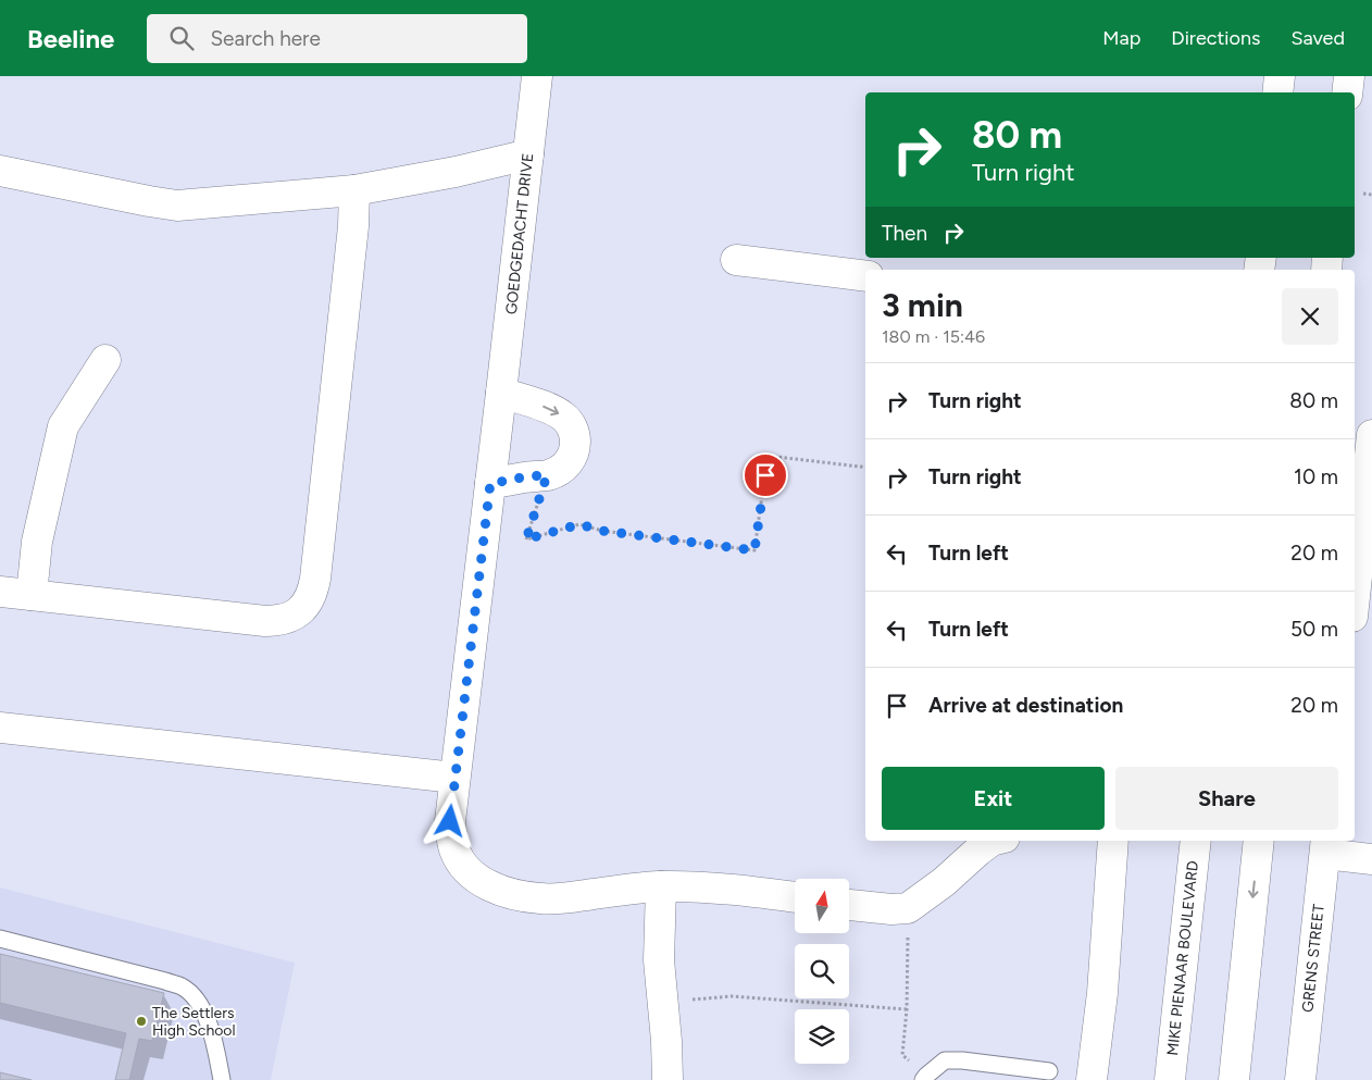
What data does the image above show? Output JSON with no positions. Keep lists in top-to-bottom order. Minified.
{"streets":{"street":["GOEDGEDACHT DRIVE","MIKE PIENAAR BOULEVARD","GRENS STREET"]},"places":["The Settlers High School"],"north":"top","page":{"header":"Beeline","search":"Search here","nav":["Map","Directions","Saved"],"turn":["80 m","Turn right"],"then":"Then","heading":["3 min","180 m · 15:46"],"list":[{"name":"Turn right","value":"80 m"},{"name":"Turn right","value":"10 m"},{"name":"Turn left","value":"20 m"},{"name":"Turn left","value":"50 m"},{"name":"Arrive at destination","value":"20 m"}],"buttons":["Exit","Share"]}}
